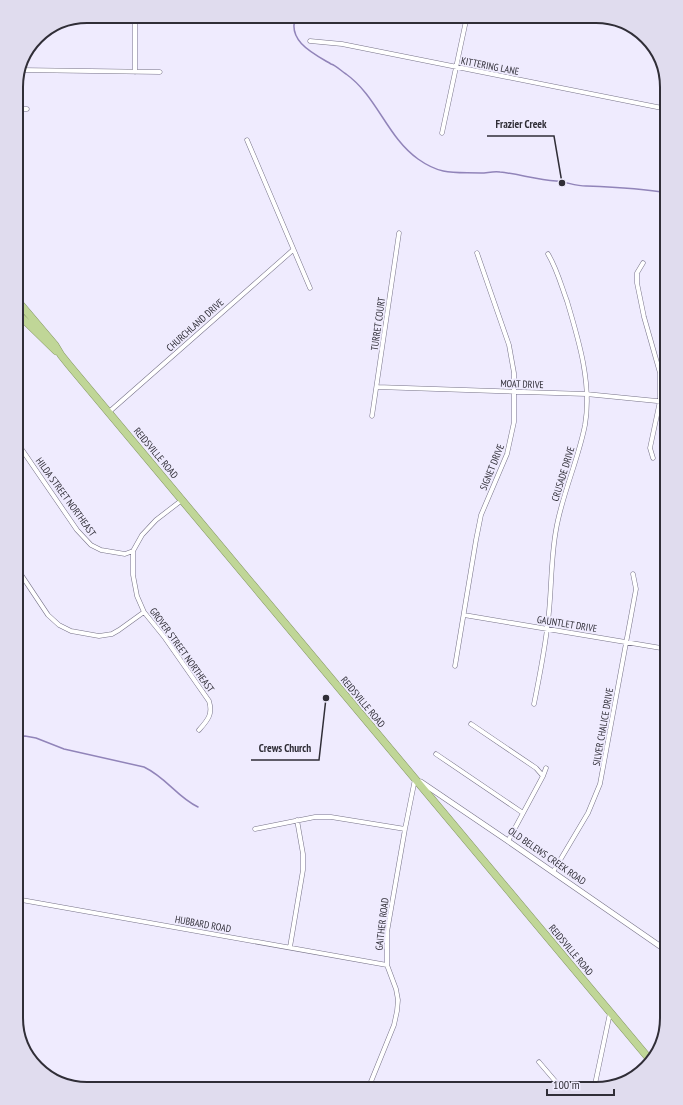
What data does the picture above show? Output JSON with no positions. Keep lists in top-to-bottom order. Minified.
{"streets":{"highway":["REIDSVILLE ROAD"],"street":["KITTERING LANE","TURRET COURT","CHURCHLAND DRIVE","MOAT DRIVE","SIGNET DRIVE","CRUSADE DRIVE","HILDA STREET NORTHEAST","GAUNTLET DRIVE","GROVER STREET NORTHEAST","SILVER CHALICE DRIVE","OLD BELEWS CREEK ROAD","HUBBARD ROAD","GAITHER ROAD"]},"crossings":[["TURRET COURT","MOAT DRIVE"],["CHURCHLAND DRIVE","REIDSVILLE ROAD"],["MOAT DRIVE","SIGNET DRIVE"],["MOAT DRIVE","CRUSADE DRIVE"],["REIDSVILLE ROAD","OLD BELEWS CREEK ROAD"],["REIDSVILLE ROAD","GAITHER ROAD"],["SIGNET DRIVE","GAUNTLET DRIVE"],["CRUSADE DRIVE","GAUNTLET DRIVE"],["HILDA STREET NORTHEAST","GROVER STREET NORTHEAST"],["GAUNTLET DRIVE","SILVER CHALICE DRIVE"],["SILVER CHALICE DRIVE","OLD BELEWS CREEK ROAD"],["OLD BELEWS CREEK ROAD","GAITHER ROAD"],["HUBBARD ROAD","GAITHER ROAD"]],"places":["Frazier Creek","Crews Church"],"scale_bar":"100 m"}
